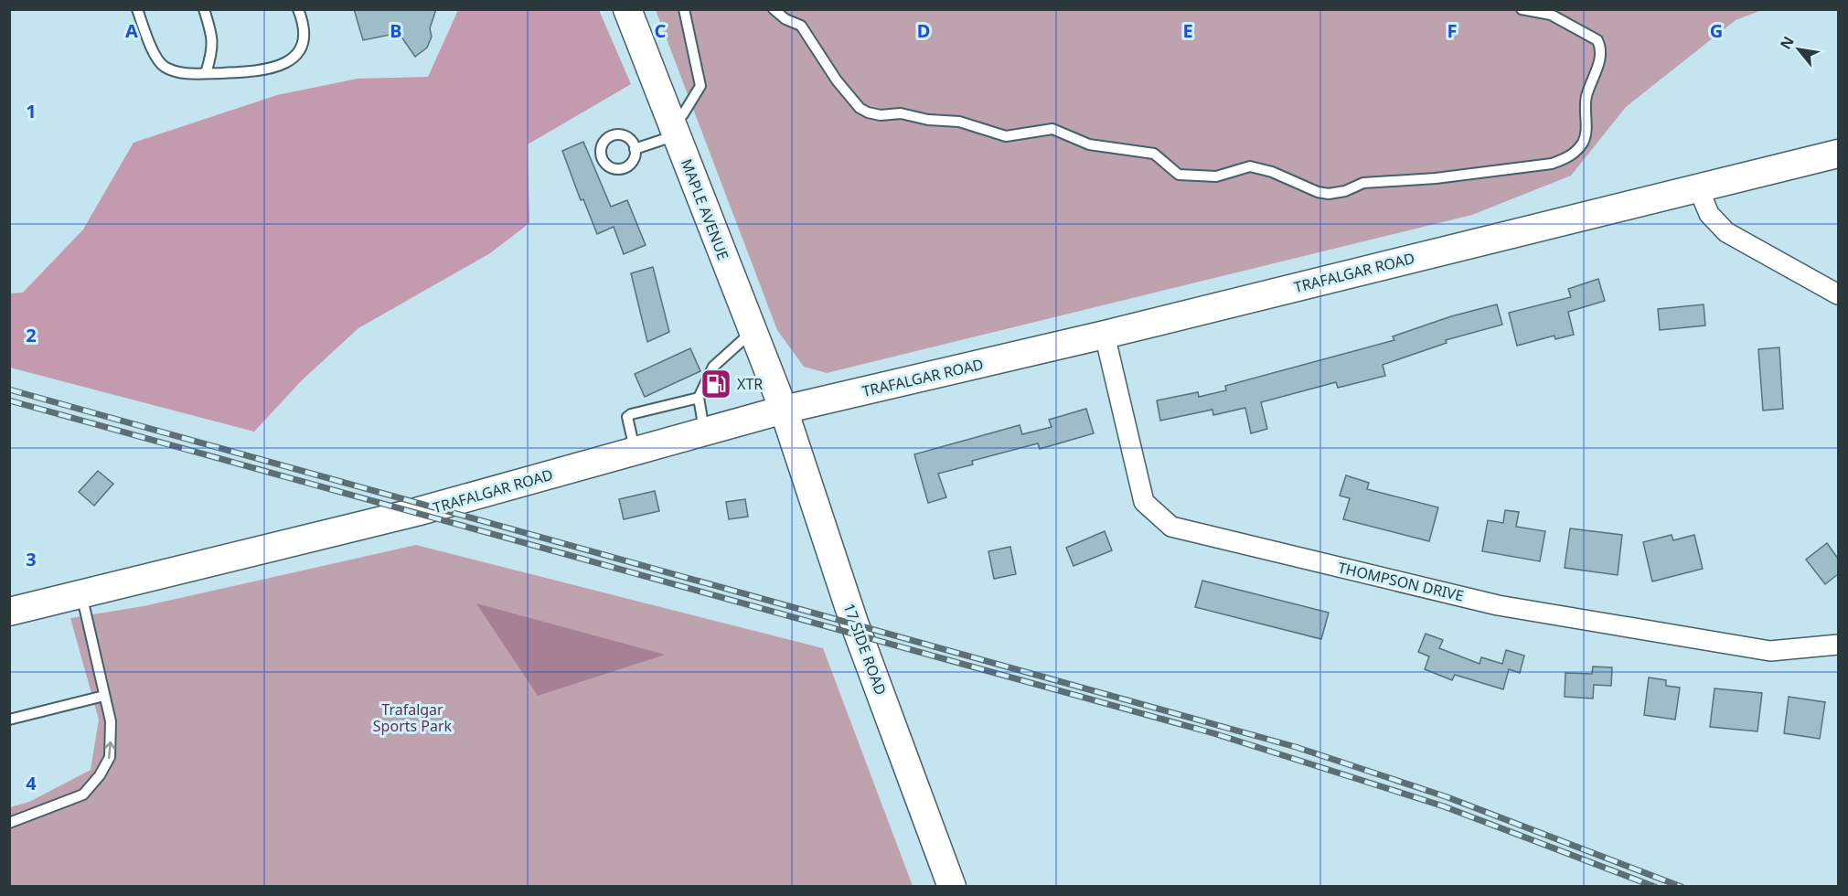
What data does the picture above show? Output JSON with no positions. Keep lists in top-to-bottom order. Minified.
{"streets":{"main road":["MAPLE AVENUE","TRAFALGAR ROAD","17 SIDE ROAD"],"street":["THOMPSON DRIVE"]},"crossings":[["MAPLE AVENUE","TRAFALGAR ROAD"],["MAPLE AVENUE","17 SIDE ROAD"],["TRAFALGAR ROAD","THOMPSON DRIVE"],["TRAFALGAR ROAD","17 SIDE ROAD"]],"parks":["Trafalgar Sports Park"],"places":{"fuel station":["XTR"]},"north":"top left","grid":{"columns":["A","B","C","D","E","F","G"],"rows":["1","2","3","4"]}}
